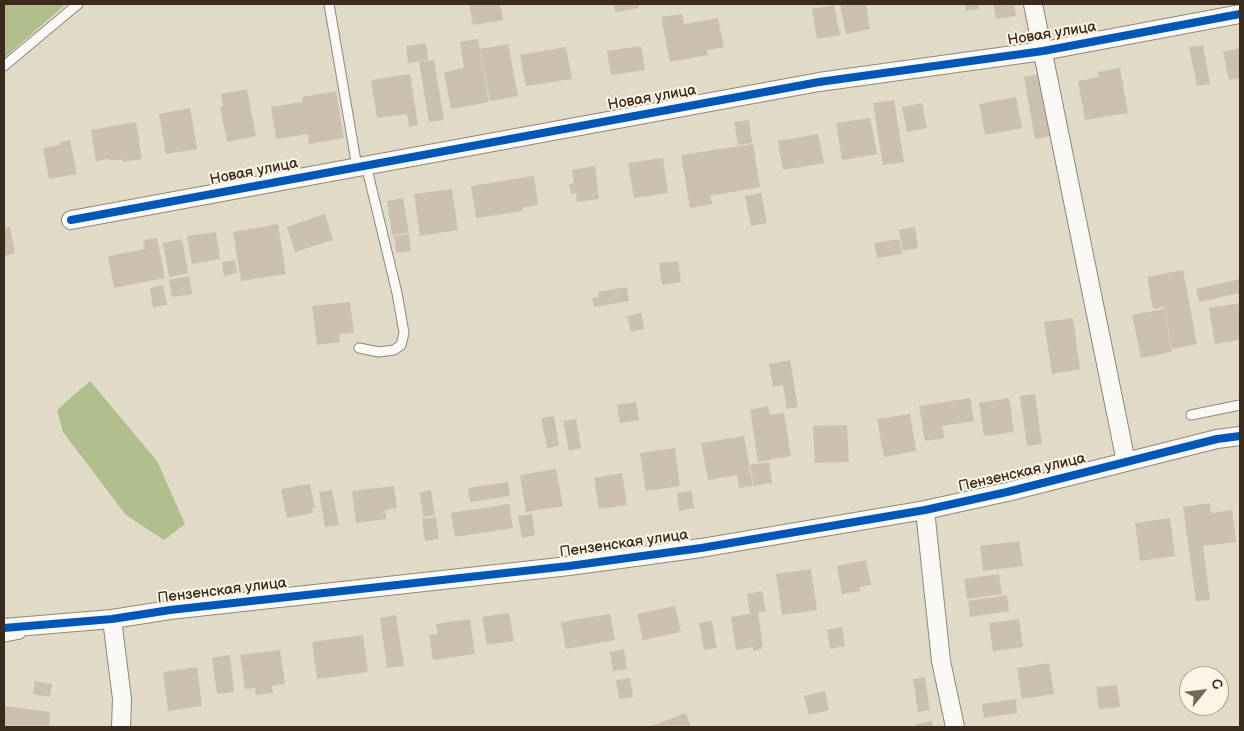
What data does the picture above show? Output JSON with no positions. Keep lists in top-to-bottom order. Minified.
{"streets":{"street":["Новая улица","Пензенская улица"]},"north":"top right"}
